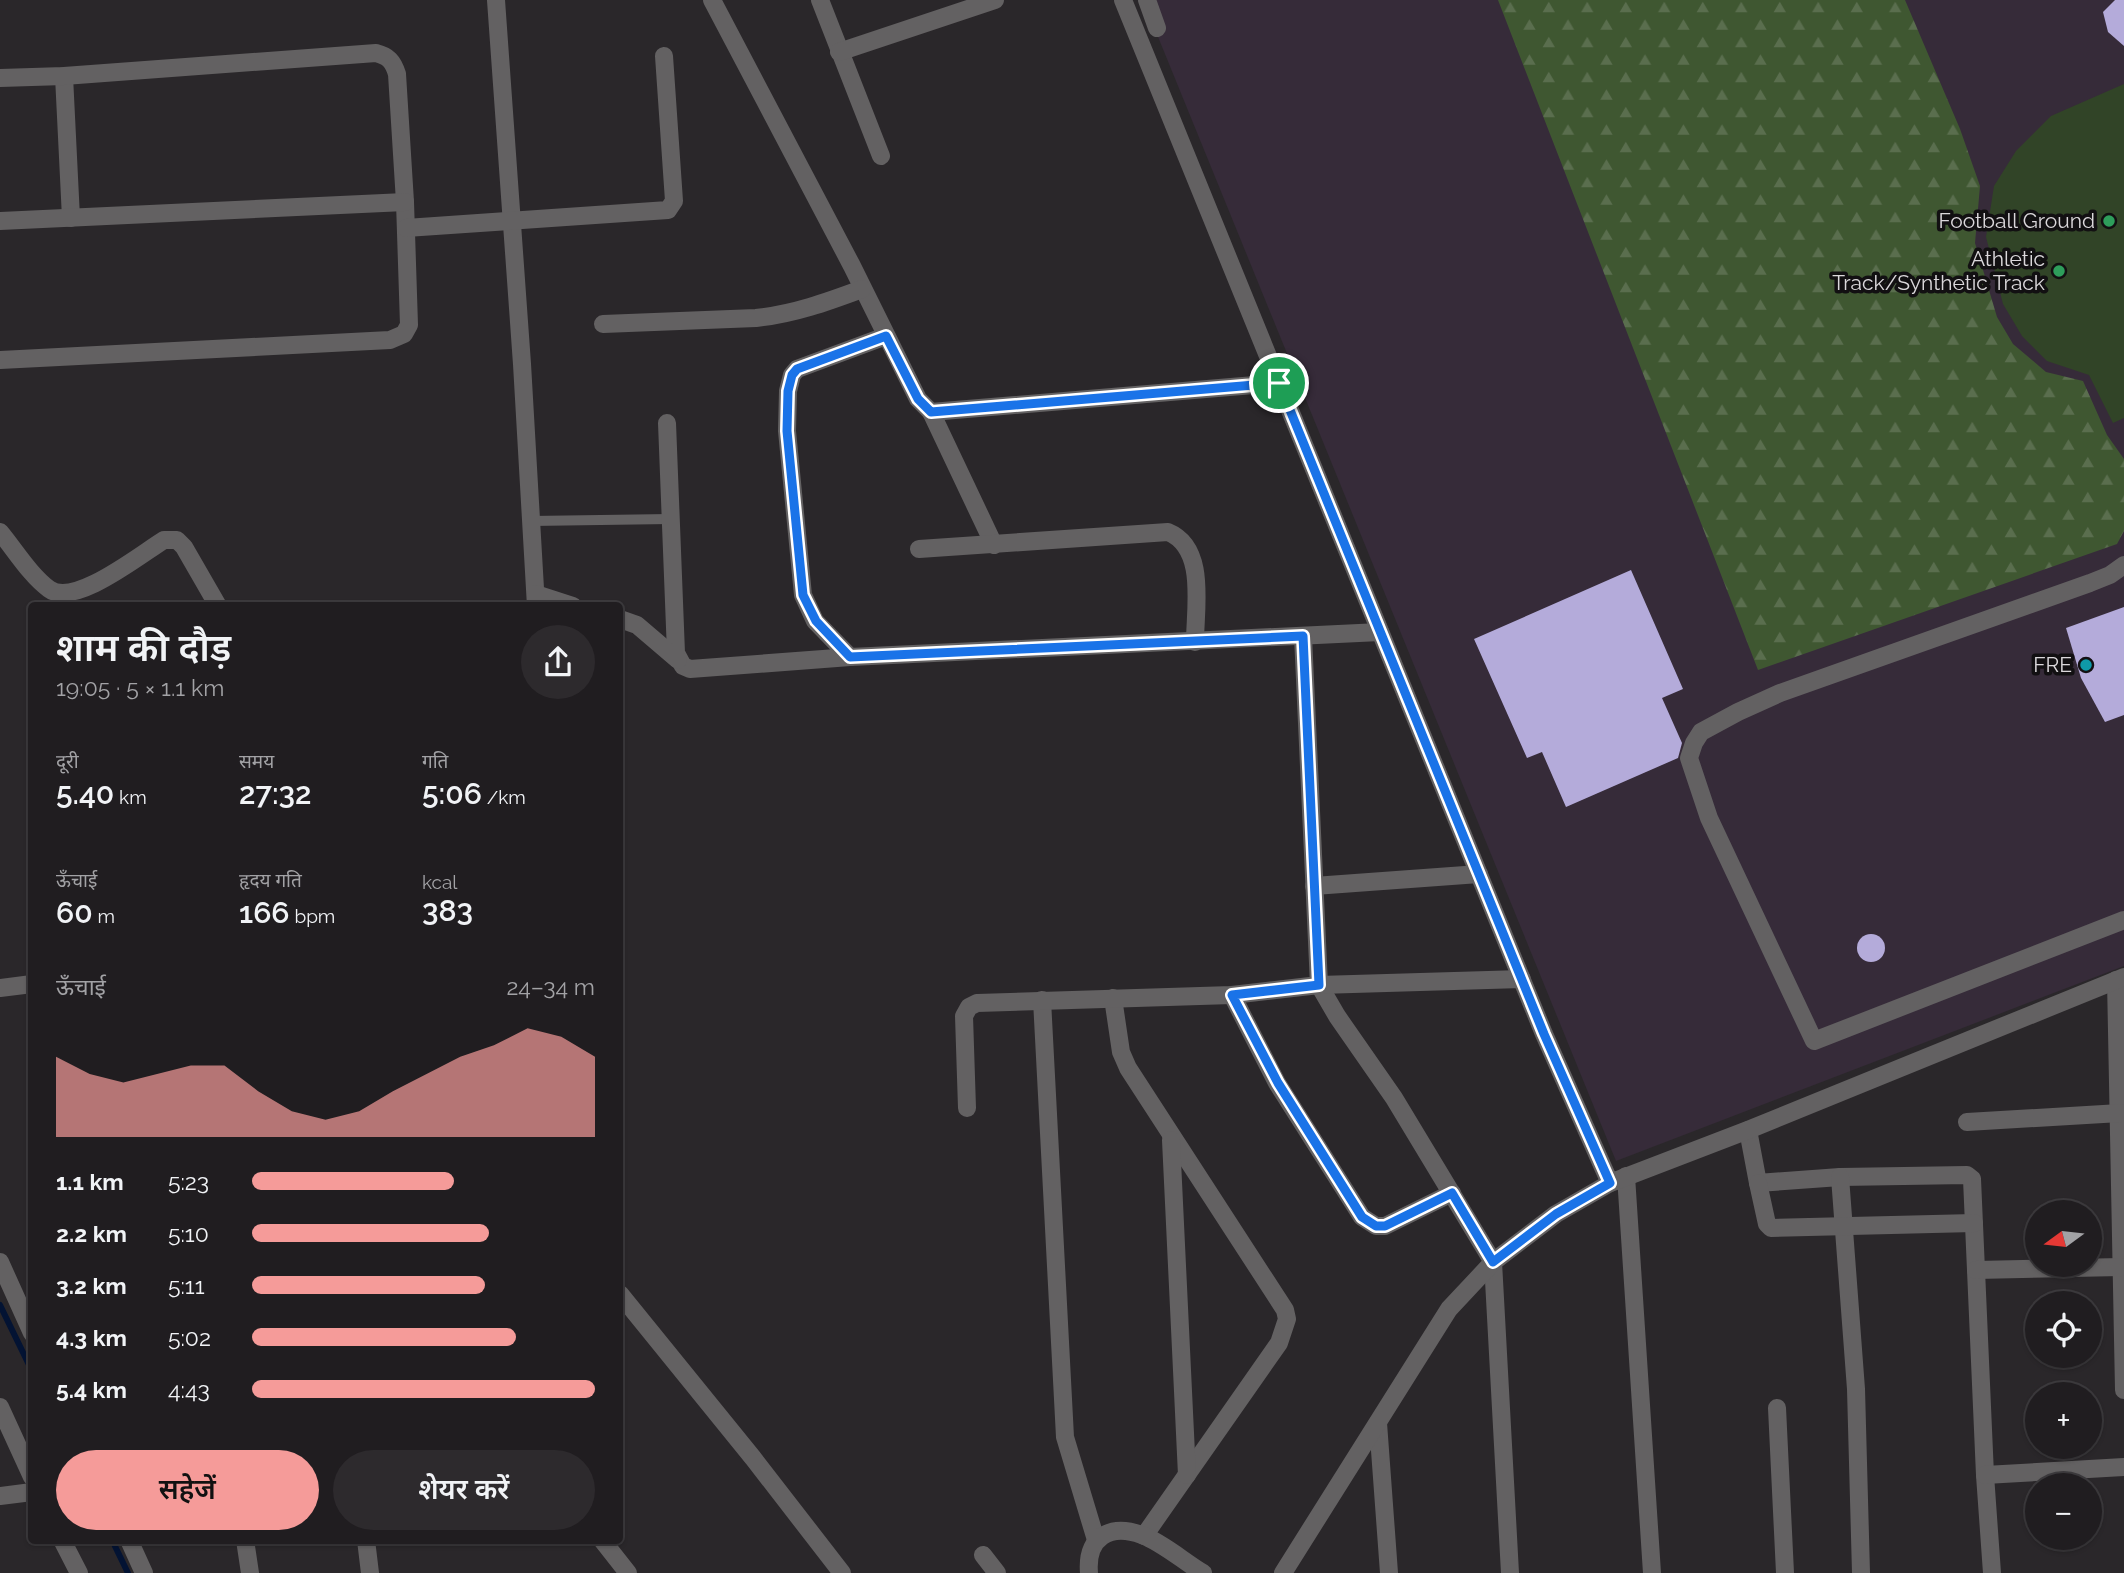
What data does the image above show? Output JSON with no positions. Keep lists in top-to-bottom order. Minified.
{"places":["Football Ground","Athletic Track/Synthetic Track","FRE"],"north":"left","page":{"heading":["शाम की दौड़","19:05 · 5 × 1.1 km"],"stats":[["दूरी","5.40 km"],["समय","27:32"],["गति","5:06 /km"],["ऊँचाई","60 m"],["हृदय गति","166 bpm"],["kcal","383"]],"chart":["ऊँचाई","24–34 m"],"list":[{"name":"1.1 km","note":"5:23"},{"name":"2.2 km","note":"5:10"},{"name":"3.2 km","note":"5:11"},{"name":"4.3 km","note":"5:02"},{"name":"5.4 km","note":"4:43"}],"map_buttons":["+","−"],"buttons":["सहेजें","शेयर करें"]}}
